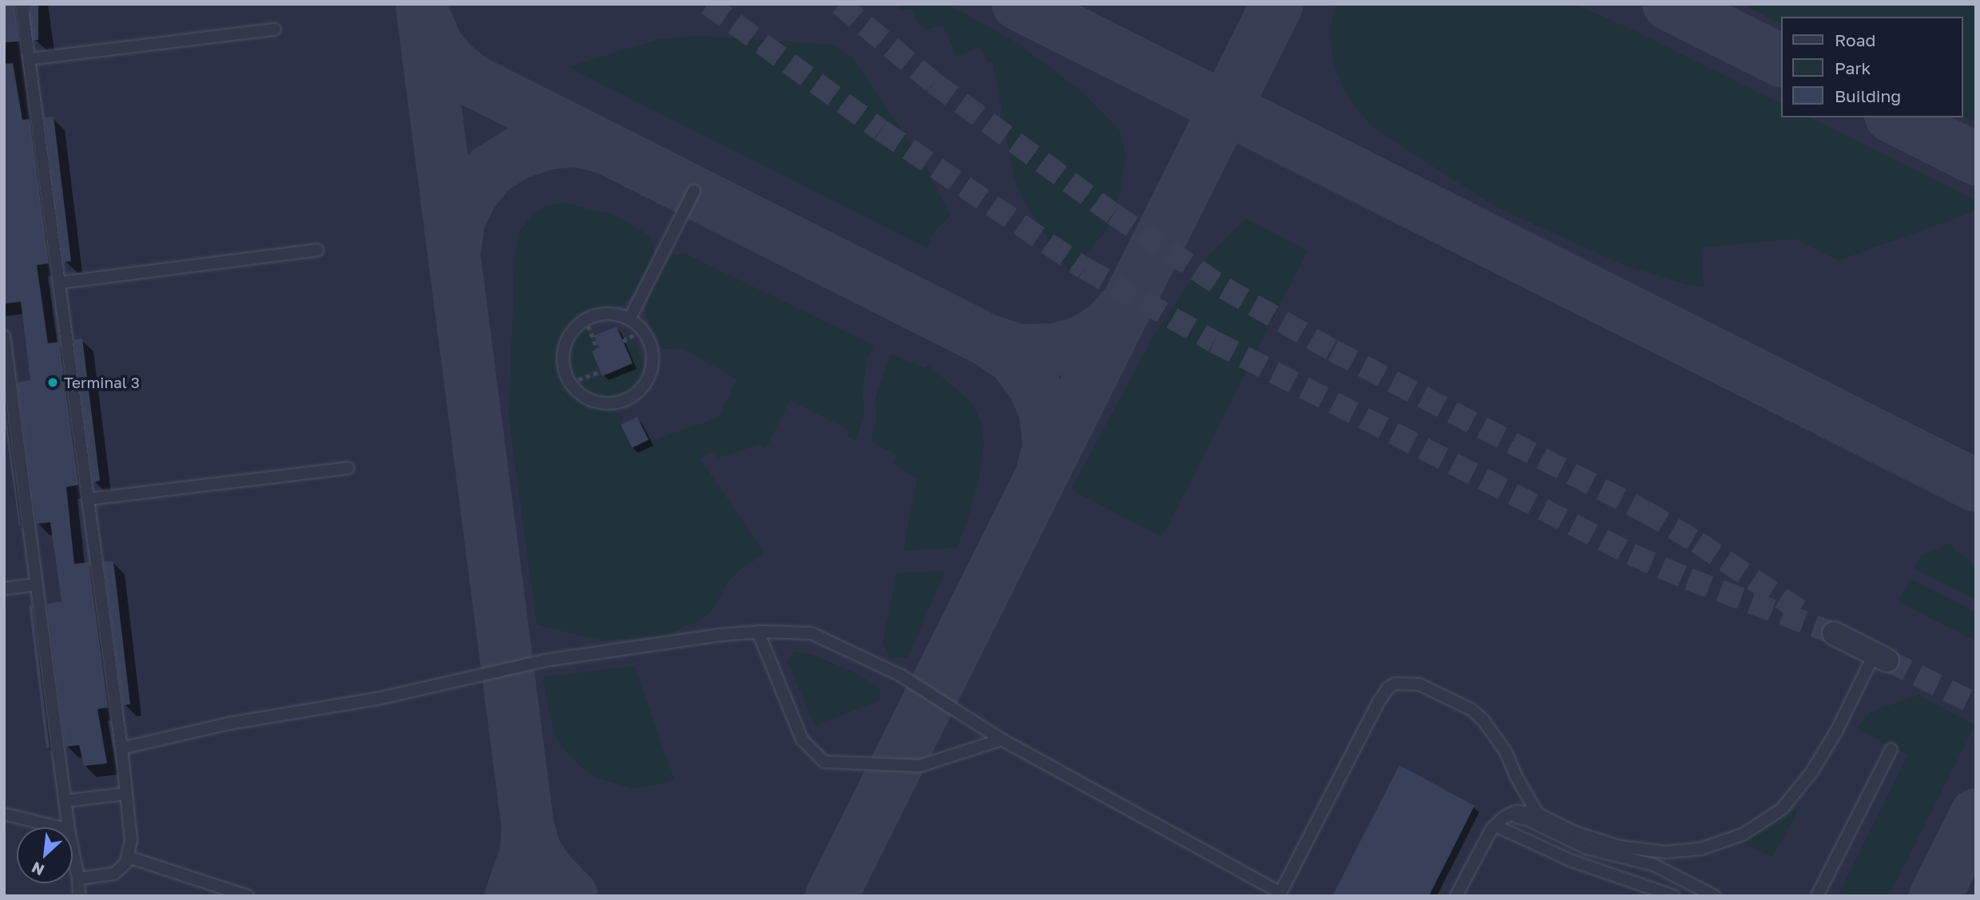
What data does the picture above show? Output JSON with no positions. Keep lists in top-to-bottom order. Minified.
{"places":["Terminal 3"],"legend":["Road","Park","Building"],"north":"bottom left"}
